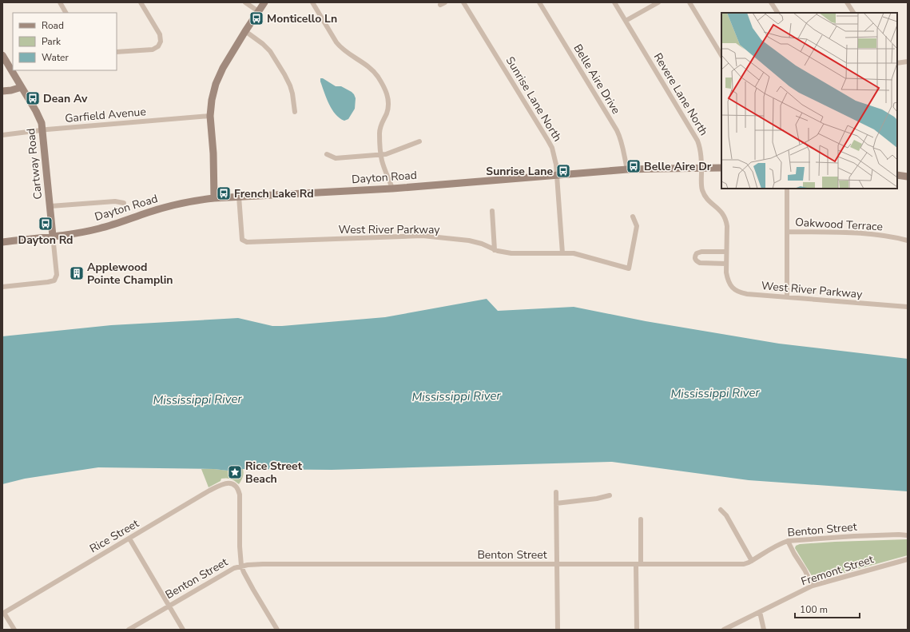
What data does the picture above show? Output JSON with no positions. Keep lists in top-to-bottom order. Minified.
{"streets":{"main road":["Cartway Road","Dayton Road"],"street":["Belle Aire Drive","Revere Lane North","Sunrise Lane North","Garfield Avenue","Oakwood Terrace","West River Parkway","Benton Street","Rice Street","Fremont Street"]},"crossings":[["Belle Aire Drive","Dayton Road"],["Revere Lane North","Dayton Road"],["Revere Lane North","West River Parkway"],["Sunrise Lane North","Dayton Road"],["Sunrise Lane North","West River Parkway"],["Garfield Avenue","Cartway Road"],["Cartway Road","Dayton Road"],["Dayton Road","West River Parkway"],["Benton Street","Rice Street"]],"water":["Mississippi River"],"places":{"bus stop":["Monticello Ln","Dean Av","Belle Aire Dr","Sunrise Lane","French Lake Rd","Dayton Rd"],"building":["Applewood Pointe Champlin"],"place":["Rice Street Beach"]},"legend":["Road","Park","Water"],"scale_bar":"100 m"}
